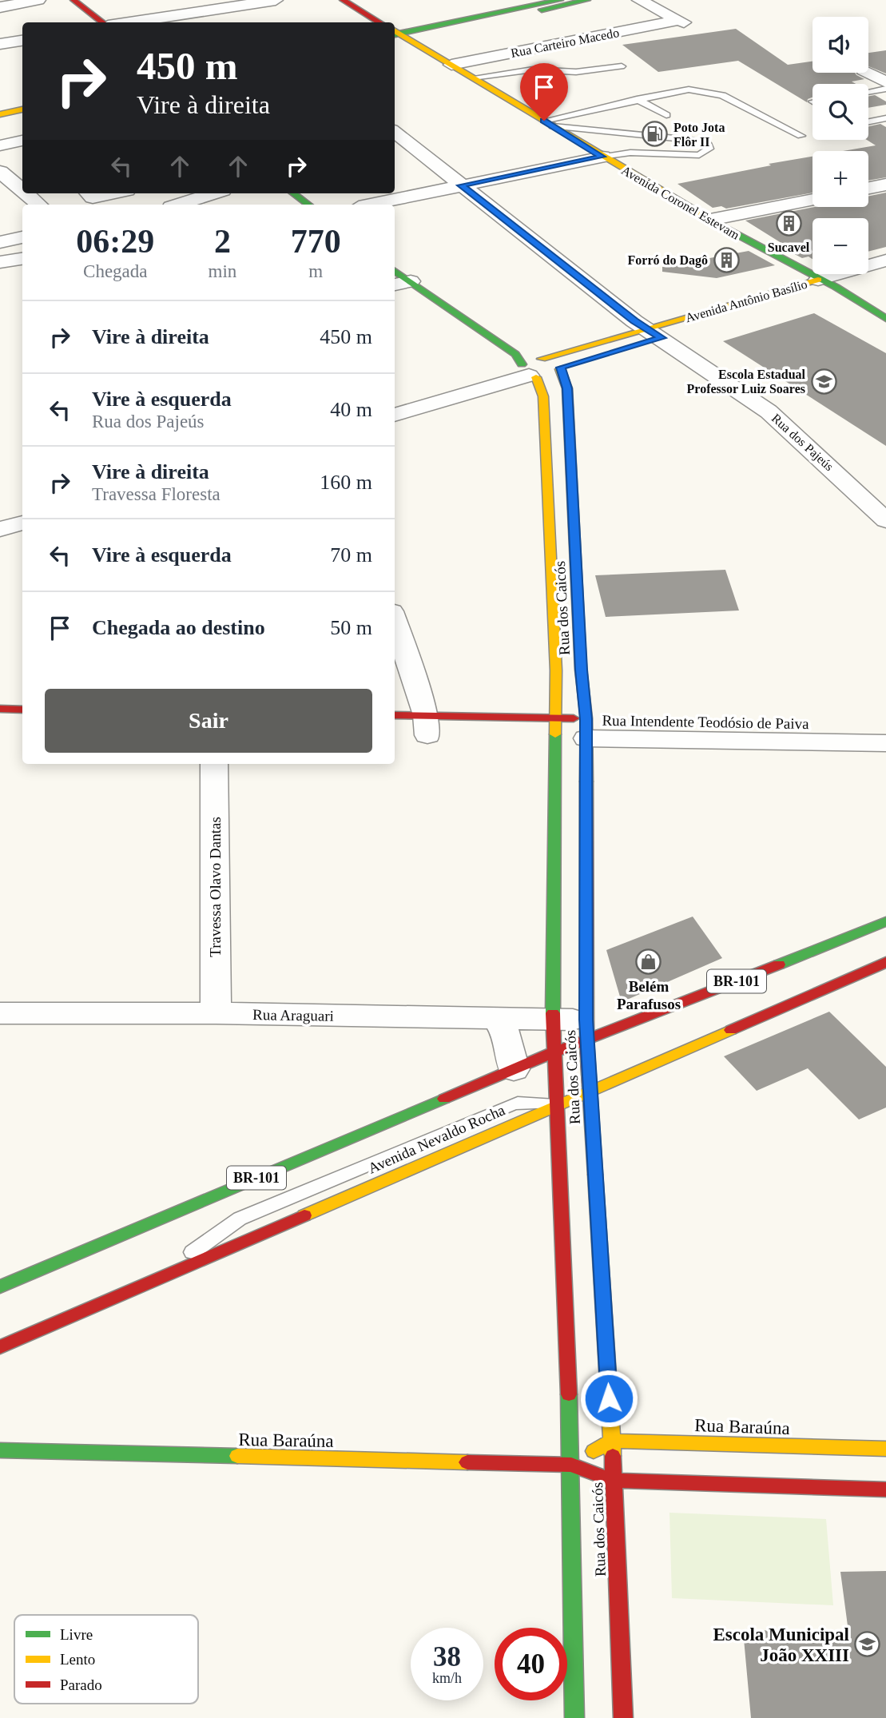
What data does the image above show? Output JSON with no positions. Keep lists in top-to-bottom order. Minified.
{"streets":{"main road":["Avenida Coronel Estevam","Avenida Antônio Basílio","Rua dos Caicós","Rua Intendente Teodósio de Paiva","BR-101","Rua Baraúna"],"street":["Rua Carteiro Macedo","Rua dos Pajeús","Travessa Olavo Dantas","Rua Araguari"]},"crossings":[["Rua Carteiro Macedo","Avenida Coronel Estevam"],["Avenida Coronel Estevam","Avenida Antônio Basílio"],["Avenida Antônio Basílio","Rua dos Pajeús"],["Avenida Antônio Basílio","Rua dos Caicós"],["Rua dos Caicós","Rua Intendente Teodósio de Paiva"],["Rua dos Caicós","BR-101"],["Rua dos Caicós","Rua Araguari"],["Rua dos Caicós","Rua Baraúna"],["Travessa Olavo Dantas","Rua Araguari"],["BR-101","Rua Araguari"]],"places":{"fuel station":["Poto Jota Flôr II"],"building":["Sucavel","Forró do Dagô"],"school or university":["Escola Estadual Professor Luiz Soares","Escola Municipal João XXIII"],"shop":["Belém Parafusos"]},"legend":["Livre","Lento","Parado"],"page":{"map_buttons":["+","−"],"turn":["450 m","Vire à direita"],"eta":["06:29","Chegada","2","min","770","m"],"list":[{"name":"Vire à direita","value":"450 m"},{"name":"Vire à esquerda","note":"Rua dos Pajeús","value":"40 m"},{"name":"Vire à direita","note":"Travessa Floresta","value":"160 m"},{"name":"Vire à esquerda","value":"70 m"},{"name":"Chegada ao destino","value":"50 m"}],"buttons":"Sair","speed":"38 km/h","limit":"40"}}
